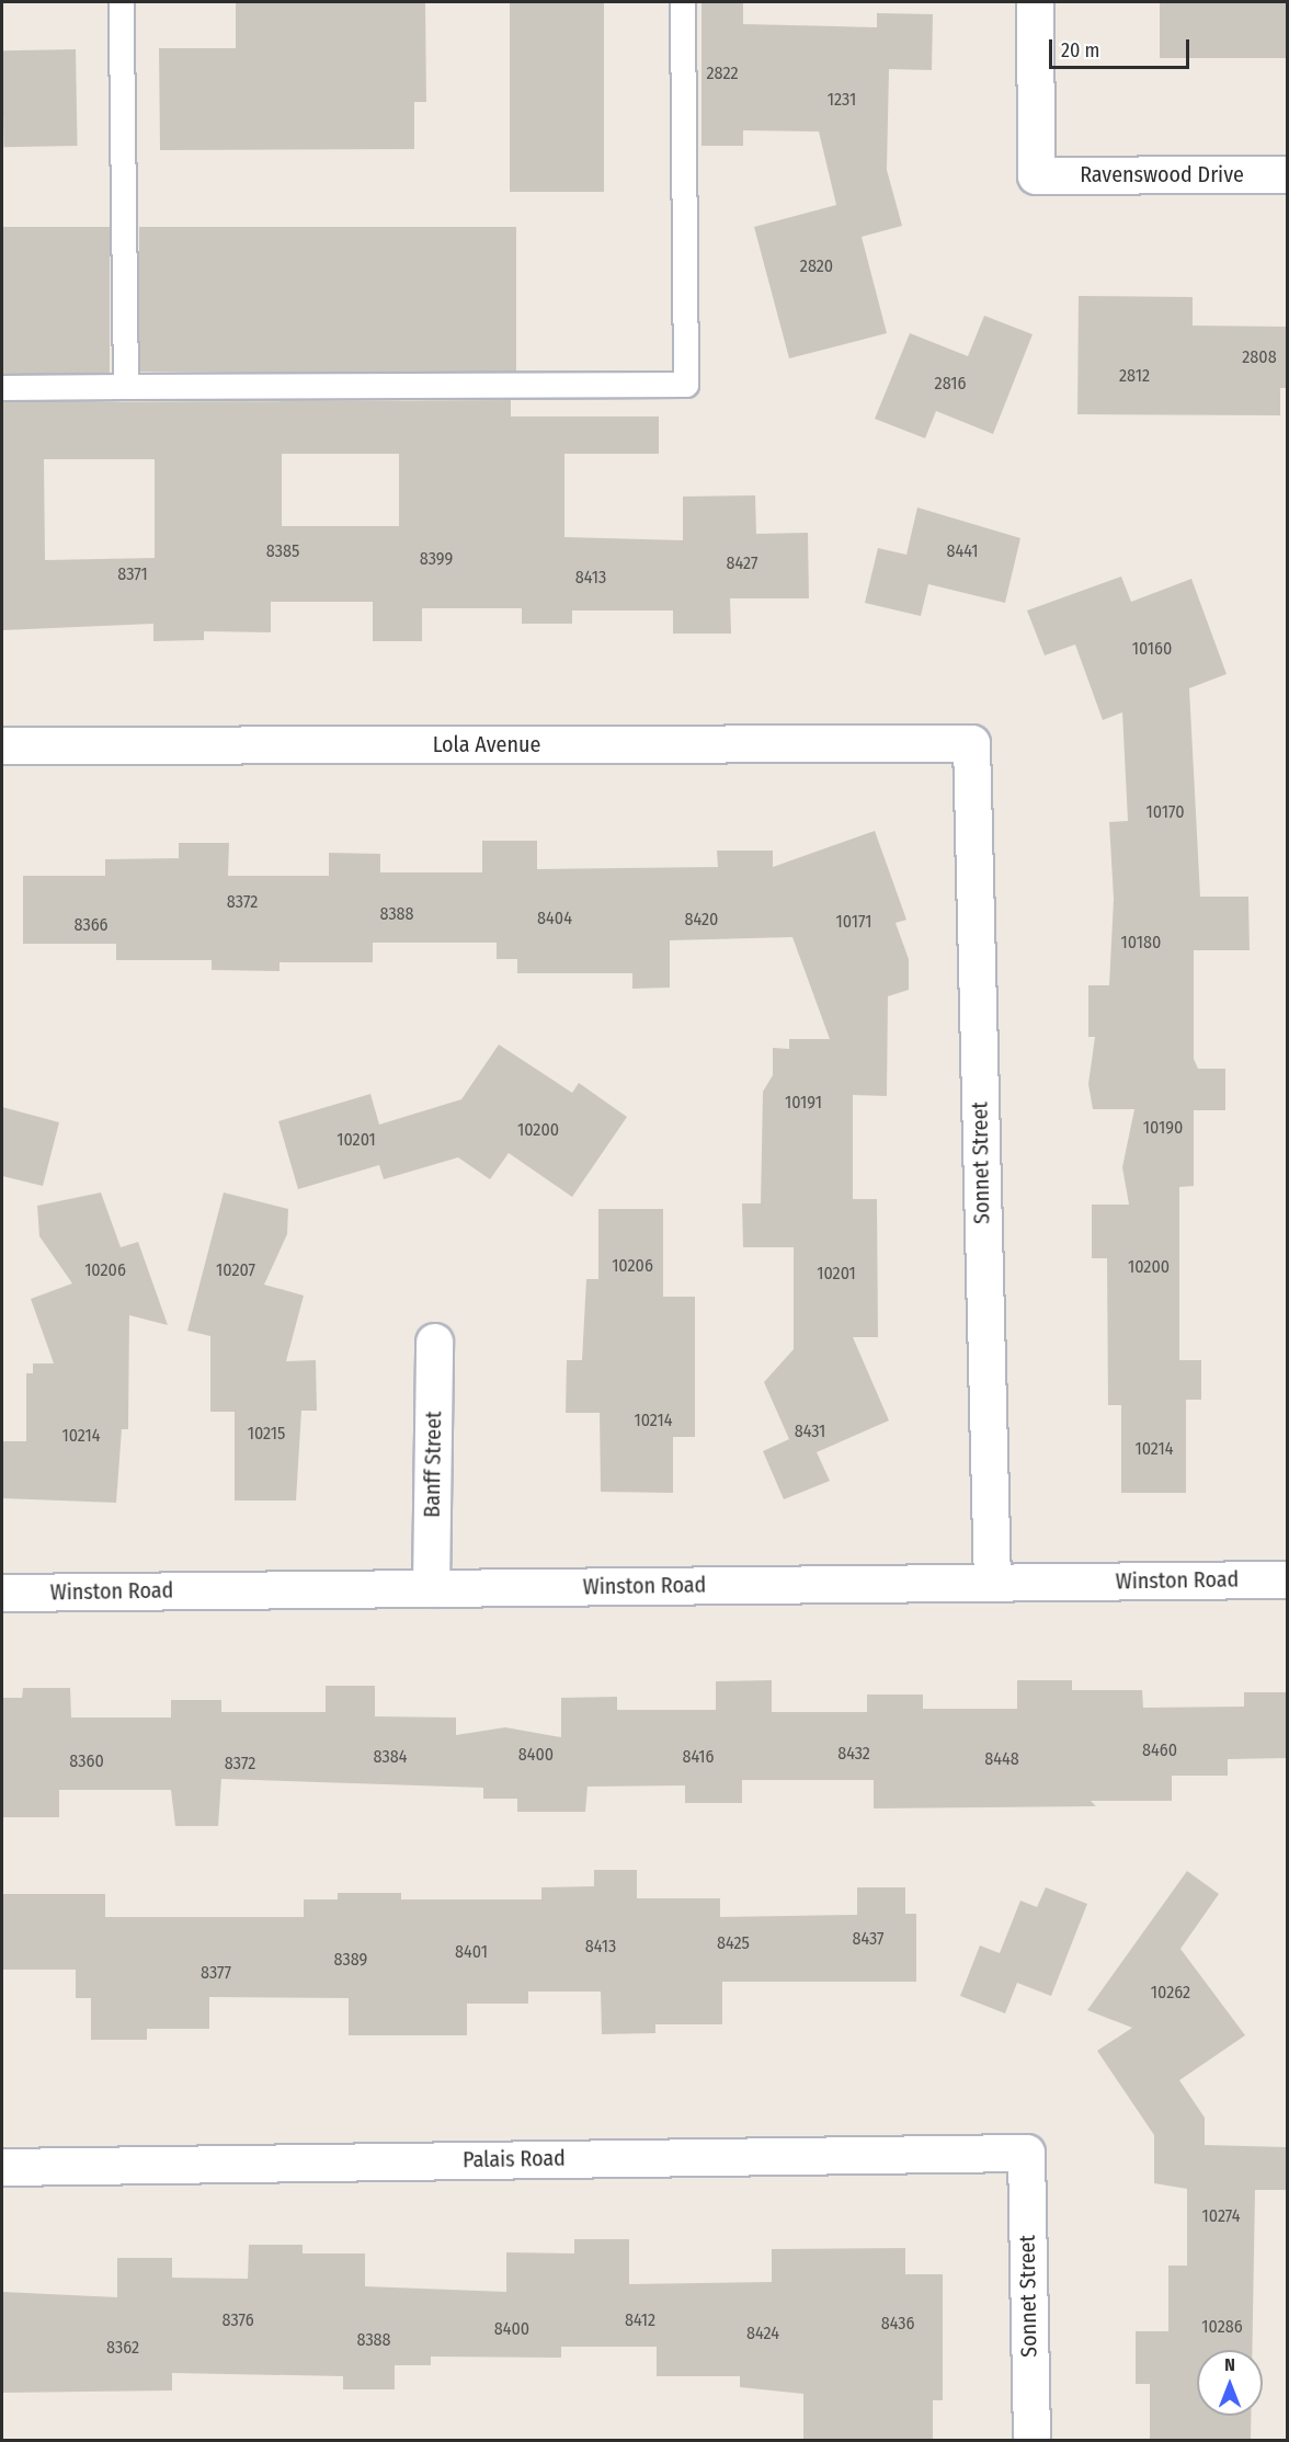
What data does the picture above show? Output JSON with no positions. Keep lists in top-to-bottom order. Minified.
{"streets":{"street":["Ravenswood Drive","Lola Avenue","Sonnet Street","Banff Street","Winston Road","Palais Road"]},"crossings":[["Lola Avenue","Sonnet Street"],["Sonnet Street","Winston Road"],["Sonnet Street","Palais Road"],["Banff Street","Winston Road"]],"house_numbers":["2822","1231","2820","2808","2812","2816","8385","8441","8399","8427","8371","8413","10160","10170","8372","8388","8404","8420","10171","8366","10180","10191","10190","10200","10201","10206","10200","10206","10207","10201","10214","8431","10215","10214","10214","8460","8432","8400","8384","8416","8448","8360","8372","8437","8425","8413","8401","8389","8377","10262","10274","8376","8412","8436","10286","8400","8424","8388","8362"],"scale_bar":"20 m","north":"top"}
